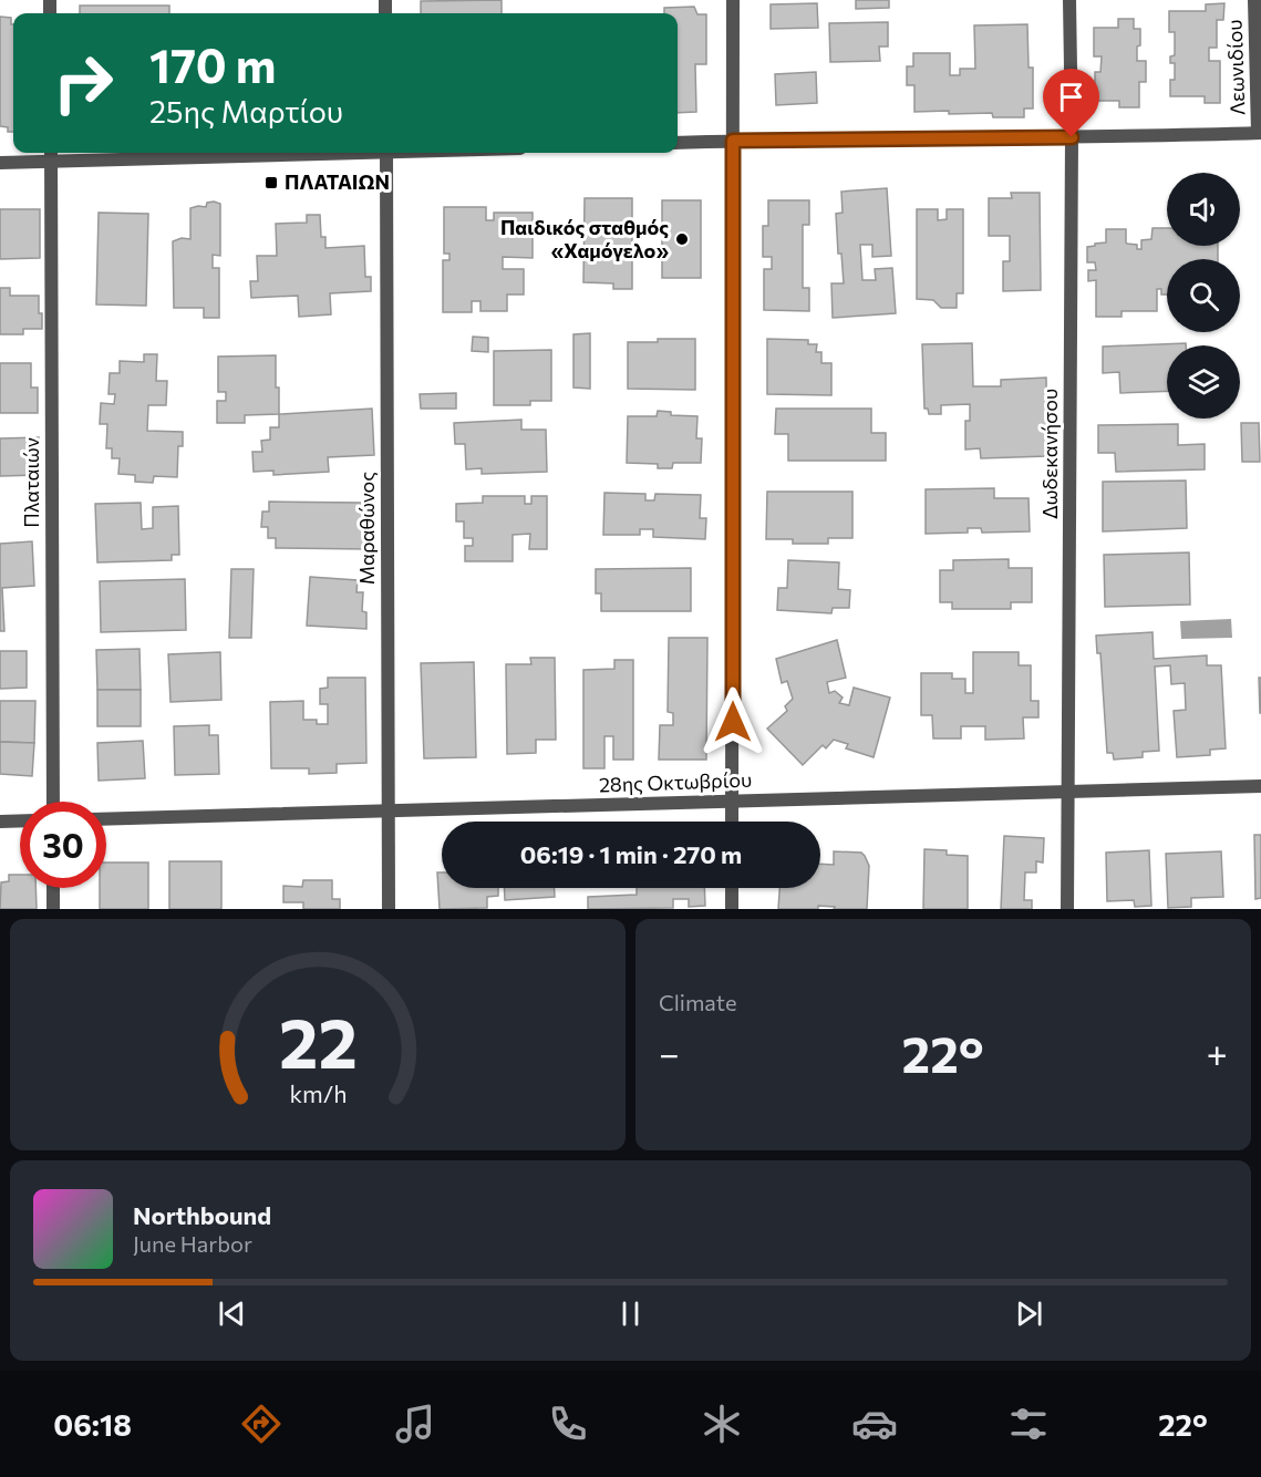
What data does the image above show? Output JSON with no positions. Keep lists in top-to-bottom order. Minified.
{"streets":{"street":["Λεωνιδίου","Δωδεκανήσου","Πλαταιών","Μαραθώνος","28ης Οκτωβρίου"]},"crossings":[["Δωδεκανήσου","28ης Οκτωβρίου"],["Μαραθώνος","28ης Οκτωβρίου"]],"places":{"transit":["ΠΛΑΤΑΙΩΝ"],"other":["Παιδικός σταθμός «Χαμόγελο»"]},"page":{"turn":["170 m","25ης Μαρτίου"],"limit":"30","trip":"06:19 · 1 min · 270 m","tile":"Climate","heat":["−","22°","+"],"song":["Northbound","June Harbor"],"tabs":["06:18","22°"],"gauge":["22","km/h"]}}
